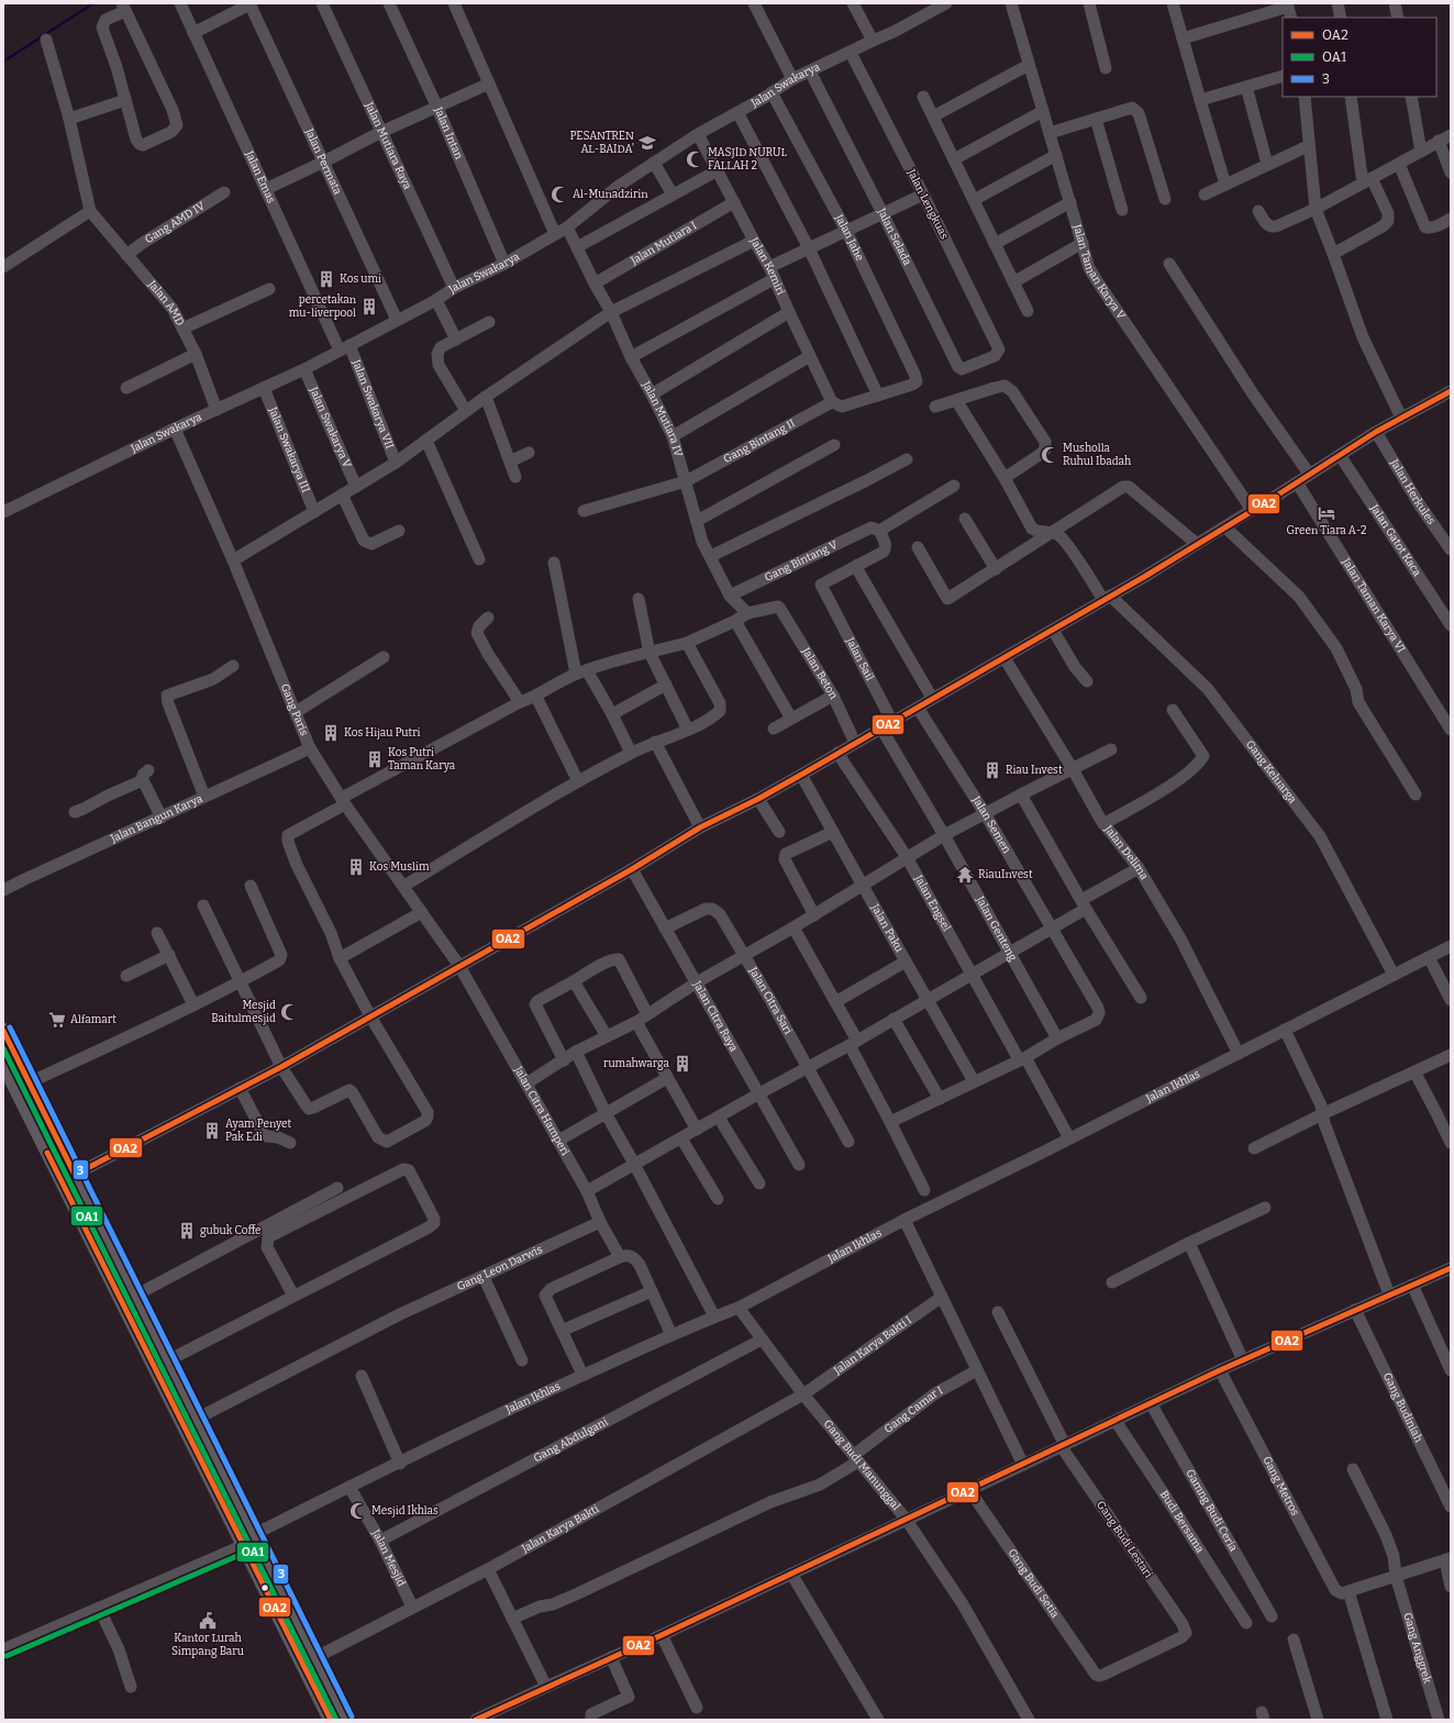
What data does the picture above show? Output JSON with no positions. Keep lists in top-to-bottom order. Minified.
{"streets":{"street":["Jalan Swakarya","Jalan Intan","Jalan Mutiara Raya","Jalan Permata","Jalan Emas","Jalan Lengkuas","Gang AMD IV","Jalan Selada","Jalan Jahe","Jalan Mutiara I","Jalan Kemiri","Jalan Taman Karya V","Jalan AMD","Jalan Swakarya VII","Jalan Mutiara IV","Jalan Swakarya V","Gang Bintang II","Jalan Swakarya III","Jalan Herkules","Jalan Gatot Kaca","Gang Bintang V","Jalan Taman Karya VI","Jalan Sail","Jalan Beton","Gang Paris","Gang Keluarga","Jalan Bangun Karya","Jalan Semen","Jalan Delima","Jalan Engsel","Jalan Paku","Jalan Genteng","Jalan Citra Sari","Jalan Citra Raya","Jalan Ikhlas","Jalan Citra Hamperi","Gang Leon Darwis","Jalan Karya Bakti I","Gang Budiniah","Gang Camar I","Gang Abdulgani","Gang Budi Manunggal","Gang Metros","Gamng Budi Ceria","Budi Bersama","Jalan Karya Bakti","Gang Budi Lestari","Jalan Mesjid","Gang Budi Setia","Gang Anggrek"]},"crossings":[["Jalan Swakarya","Jalan Intan"],["Jalan Swakarya","Jalan Mutiara Raya"],["Jalan Swakarya","Jalan Permata"],["Jalan Swakarya","Jalan Emas"],["Jalan Swakarya","Jalan Lengkuas"],["Jalan Swakarya","Jalan Selada"],["Jalan Swakarya","Jalan Jahe"],["Jalan Swakarya","Jalan Kemiri"],["Jalan Swakarya","Jalan AMD"],["Jalan Swakarya","Jalan Swakarya VII"],["Jalan Swakarya","Jalan Mutiara IV"],["Jalan Swakarya","Jalan Swakarya V"],["Jalan Swakarya","Jalan Swakarya III"],["Jalan Swakarya","Gang Paris"],["Jalan Emas","Jalan Swakarya VII"],["Jalan Lengkuas","Jalan Selada"],["Gang AMD IV","Jalan AMD"],["Jalan Mutiara I","Jalan Kemiri"],["Jalan Mutiara I","Jalan Mutiara IV"],["Jalan Kemiri","Gang Bintang II"],["Jalan Mutiara IV","Gang Bintang II"],["Jalan Mutiara IV","Gang Bintang V"],["Jalan Mutiara IV","Jalan Beton"],["Gang Paris","Jalan Bangun Karya"],["Gang Paris","Jalan Citra Hamperi"],["Gang Keluarga","Jalan Ikhlas"],["Jalan Semen","Jalan Genteng"],["Jalan Delima","Jalan Ikhlas"],["Jalan Engsel","Jalan Ikhlas"],["Jalan Citra Sari","Jalan Citra Raya"],["Jalan Ikhlas","Gang Budi Manunggal"],["Jalan Ikhlas","Jalan Mesjid"],["Jalan Citra Hamperi","Gang Leon Darwis"],["Jalan Karya Bakti I","Gang Budi Manunggal"],["Jalan Karya Bakti I","Jalan Karya Bakti"],["Gang Camar I","Gang Budi Manunggal"],["Gang Abdulgani","Gang Budi Manunggal"],["Gang Abdulgani","Jalan Mesjid"],["Gang Budi Manunggal","Jalan Karya Bakti"],["Jalan Karya Bakti","Jalan Mesjid"],["Gang Budi Lestari","Gang Budi Setia"]],"places":{"school or university":["PESANTREN AL-BAIDA'"],"mosque":["MASJID NURUL FALLAH 2","Al-Munadzirin","Musholla Ruhul Ibadah","Mesjid Baitulmesjid","Mesjid Ikhlas"],"building":["Kos umi","percetakan mu-liverpool","Kos Hijau Putri","Kos Putri Taman Karya","Riau Invest","Kos Muslim","rumahwarga","Ayam Penyet Pak Edi","gubuk Coffe"],"hotel":["Green Tiara A-2"],"temple":["RiauInvest"],"supermarket":["Alfamart"],"public building":["Kantor Lurah Simpang Baru"]},"lines":["transit line OA2","transit line 3","transit line OA1"],"legend":["OA2","OA1","3"]}
